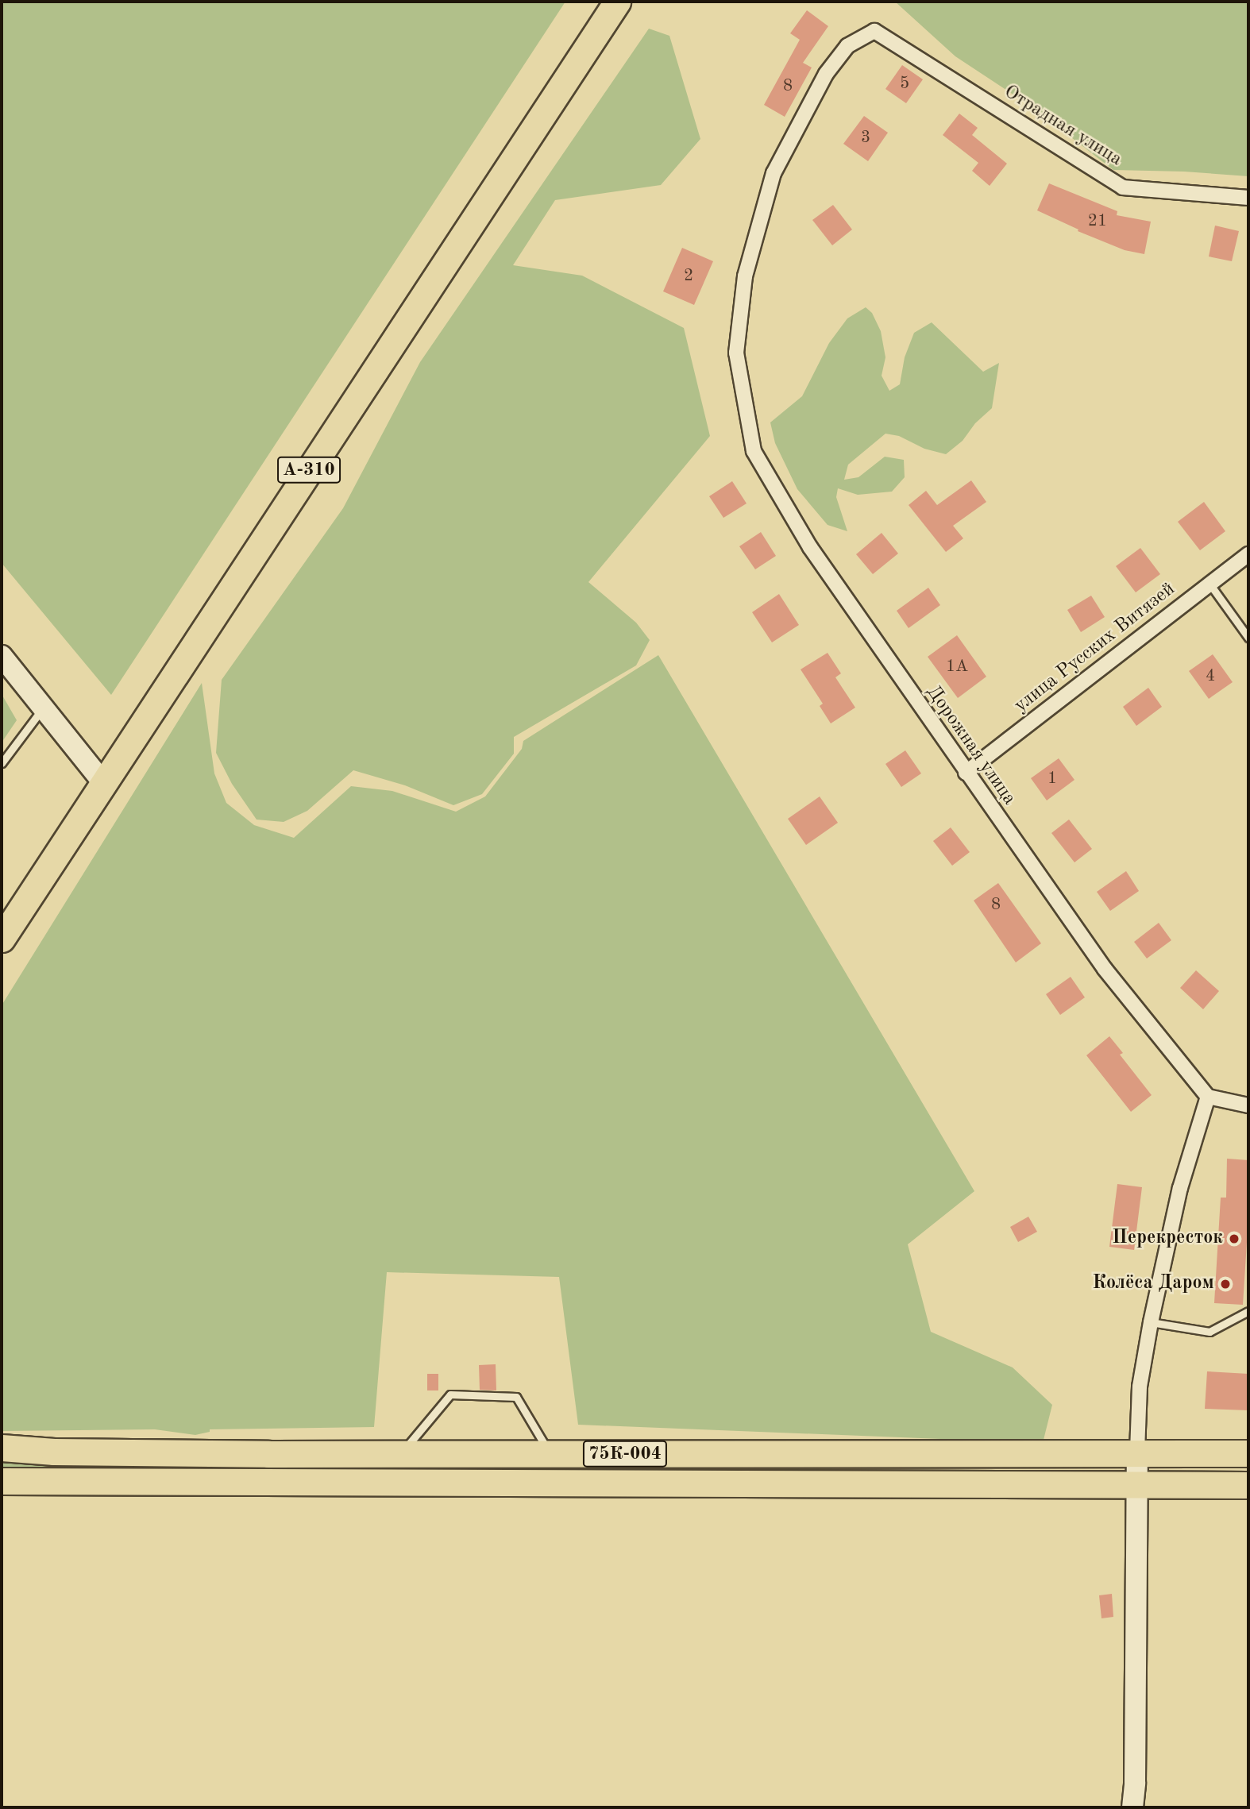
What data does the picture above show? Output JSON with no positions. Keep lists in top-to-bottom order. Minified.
{"streets":{"highway":["А-310","75К-004"],"street":["Отрадная улица","улица Русских Витязей","Дорожная улица"]},"crossings":[["Отрадная улица","Дорожная улица"],["улица Русских Витязей","Дорожная улица"]],"places":["Перекресток","Колёса Даром"],"house_numbers":["5","8","3","21","2","1А","4","1","8"]}
